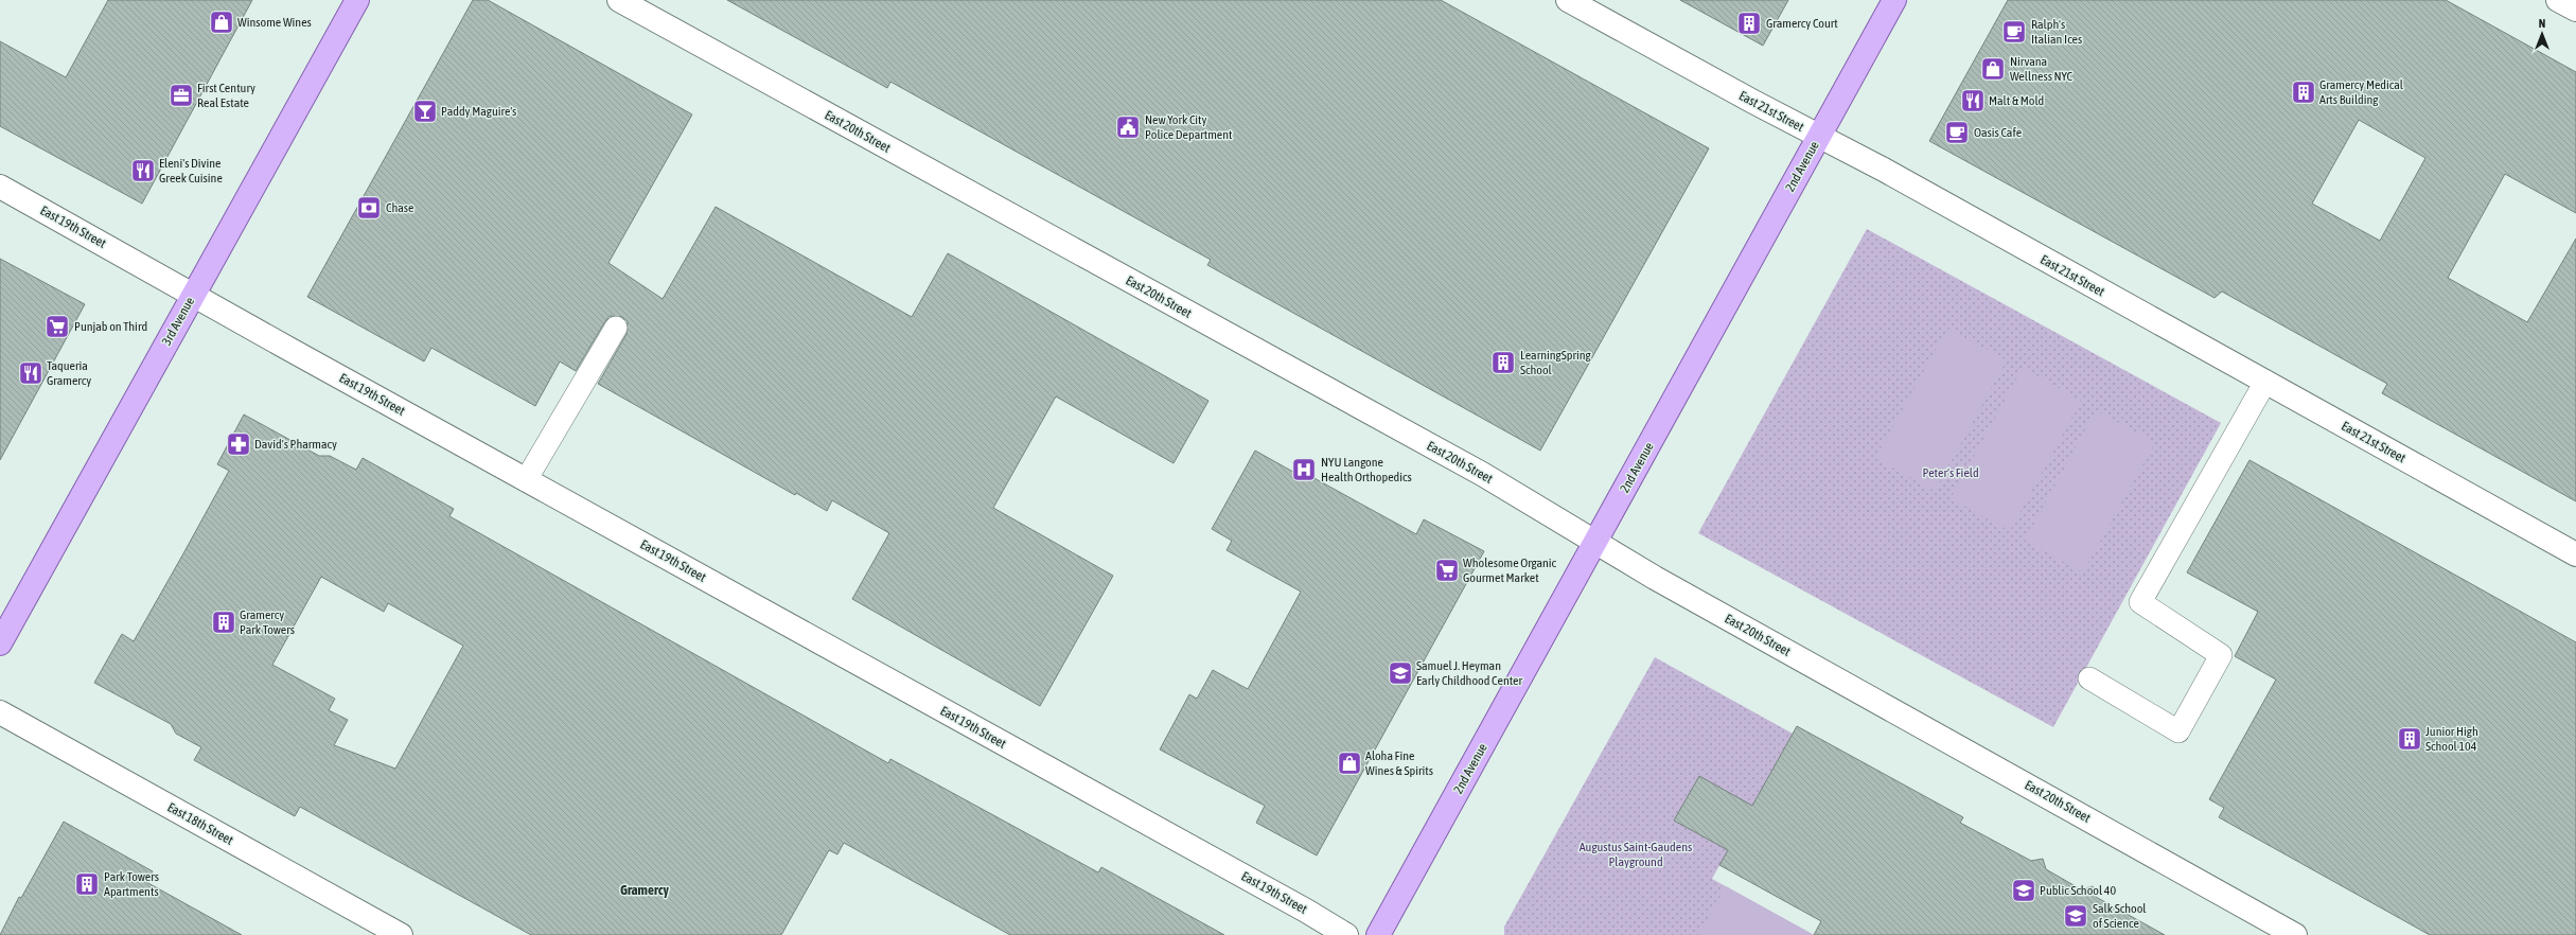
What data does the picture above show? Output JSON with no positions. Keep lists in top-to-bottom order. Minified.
{"streets":{"main road":["2nd Avenue","3rd Avenue"],"street":["East 21st Street","East 20th Street","East 19th Street","East 18th Street"]},"crossings":[["East 21st Street","2nd Avenue"],["East 20th Street","2nd Avenue"],["East 19th Street","3rd Avenue"]],"districts":["Gramercy"],"parks":["Peter's Field","Augustus Saint-Gaudens Playground"],"places":{"shop":["Winsome Wines","Nirvana Wellness NYC","Aloha Fine Wines & Spirits"],"building":["Gramercy Court","Gramercy Medical Arts Building","LearningSpring School","Gramercy Park Towers","Junior High School 104","Park Towers Apartments"],"cafe":["Ralph's Italian Ices","Oasis Cafe"],"office":["First Century Real Estate"],"restaurant":["Malt & Mold","Eleni's Divine Greek Cuisine","Taqueria Gramercy"],"bar":["Paddy Maguire's"],"public building":["New York City Police Department"],"bank":["Chase"],"supermarket":["Punjab on Third","Wholesome Organic Gourmet Market"],"pharmacy":["David's Pharmacy"],"hospital":["NYU Langone Health Orthopedics"],"school or university":["Samuel J. Heyman Early Childhood Center","Public School 40","Salk School of Science"]},"north":"top"}
